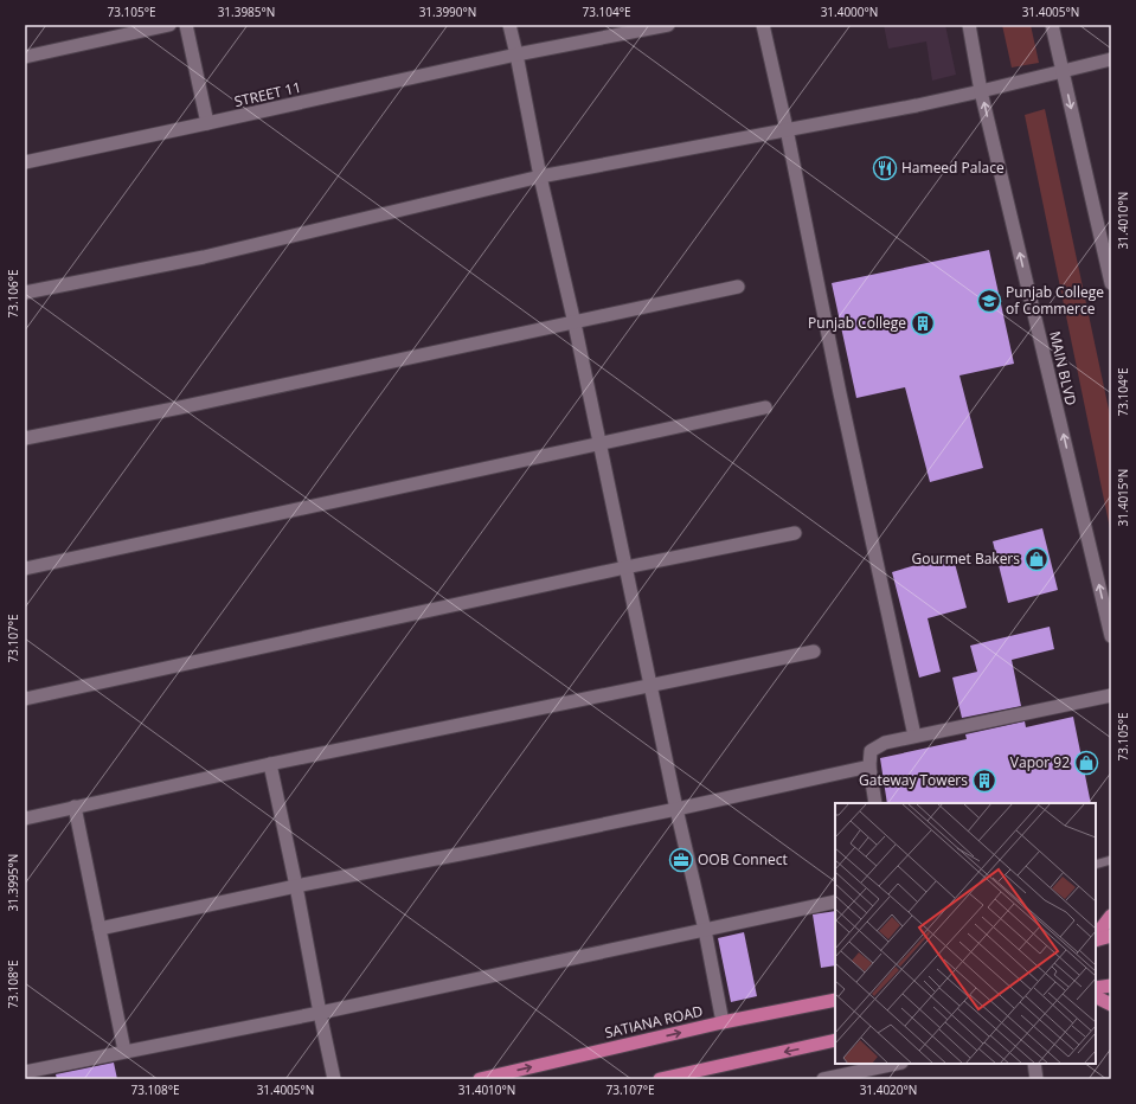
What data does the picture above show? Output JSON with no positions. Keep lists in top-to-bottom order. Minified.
{"streets":{"main road":["SATIANA ROAD"],"street":["STREET 11","MAIN BLVD"]},"one_way":["SATIANA ROAD"],"places":{"restaurant":["Hameed Palace"],"school or university":["Punjab College of Commerce"],"building":["Punjab College","Gateway Towers"],"shop":["Gourmet Bakers","Vapor 92"],"office":["OOB Connect"]},"coordinates":["73.105°E","31.3985°N","31.3990°N","73.104°E","31.4000°N","31.4005°N","31.4010°N","73.106°E","31.4015°N","73.107°E","31.3995°N","73.108°E","31.4020°N"]}
